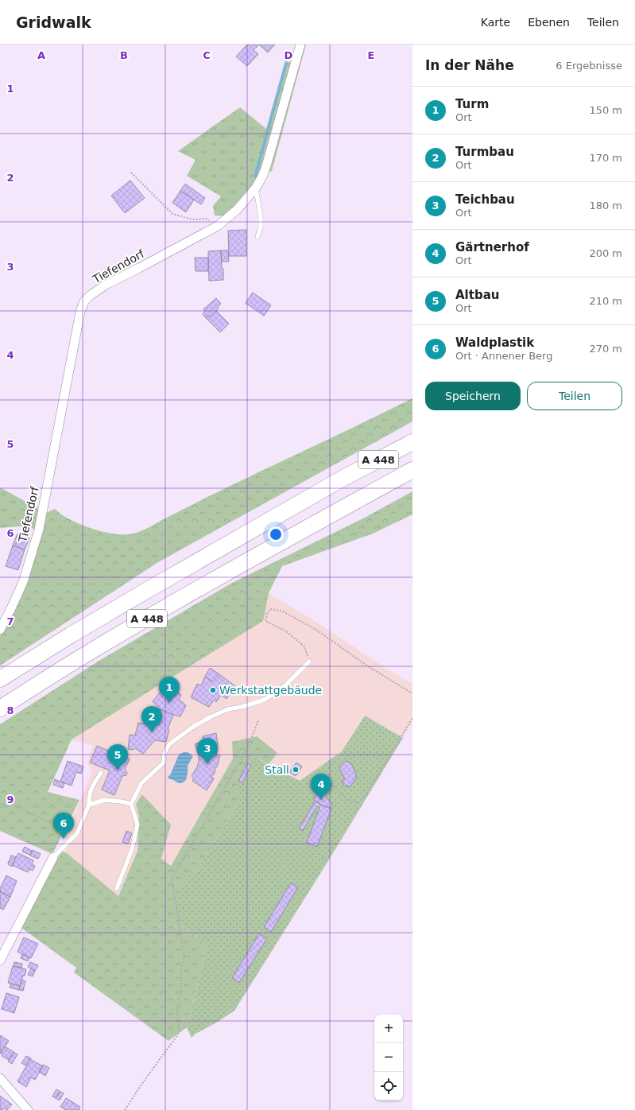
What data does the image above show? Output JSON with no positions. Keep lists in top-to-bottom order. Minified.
{"streets":{"highway":["A 448"],"street":["Tiefendorf"]},"places":["Werkstattgebäude","Stall"],"page":{"header":"Gridwalk","nav":["Karte","Ebenen","Teilen"],"heading":["In der Nähe","6 Ergebnisse"],"list":[{"mark":"1","name":"Turm","note":"Ort","value":"150 m"},{"mark":"2","name":"Turmbau","note":"Ort","value":"170 m"},{"mark":"3","name":"Teichbau","note":"Ort","value":"180 m"},{"mark":"4","name":"Gärtnerhof","note":"Ort","value":"200 m"},{"mark":"5","name":"Altbau","note":"Ort","value":"210 m"},{"mark":"6","name":"Waldplastik","note":"Ort · Annener Berg","value":"270 m"}],"buttons":["Speichern","Teilen"],"pins":["1","2","3","5","4","6"],"map_buttons":["+","−"]},"grid":{"columns":["A","B","C","D","E"],"rows":["1","2","3","4","5","6","7","8","9"]}}
